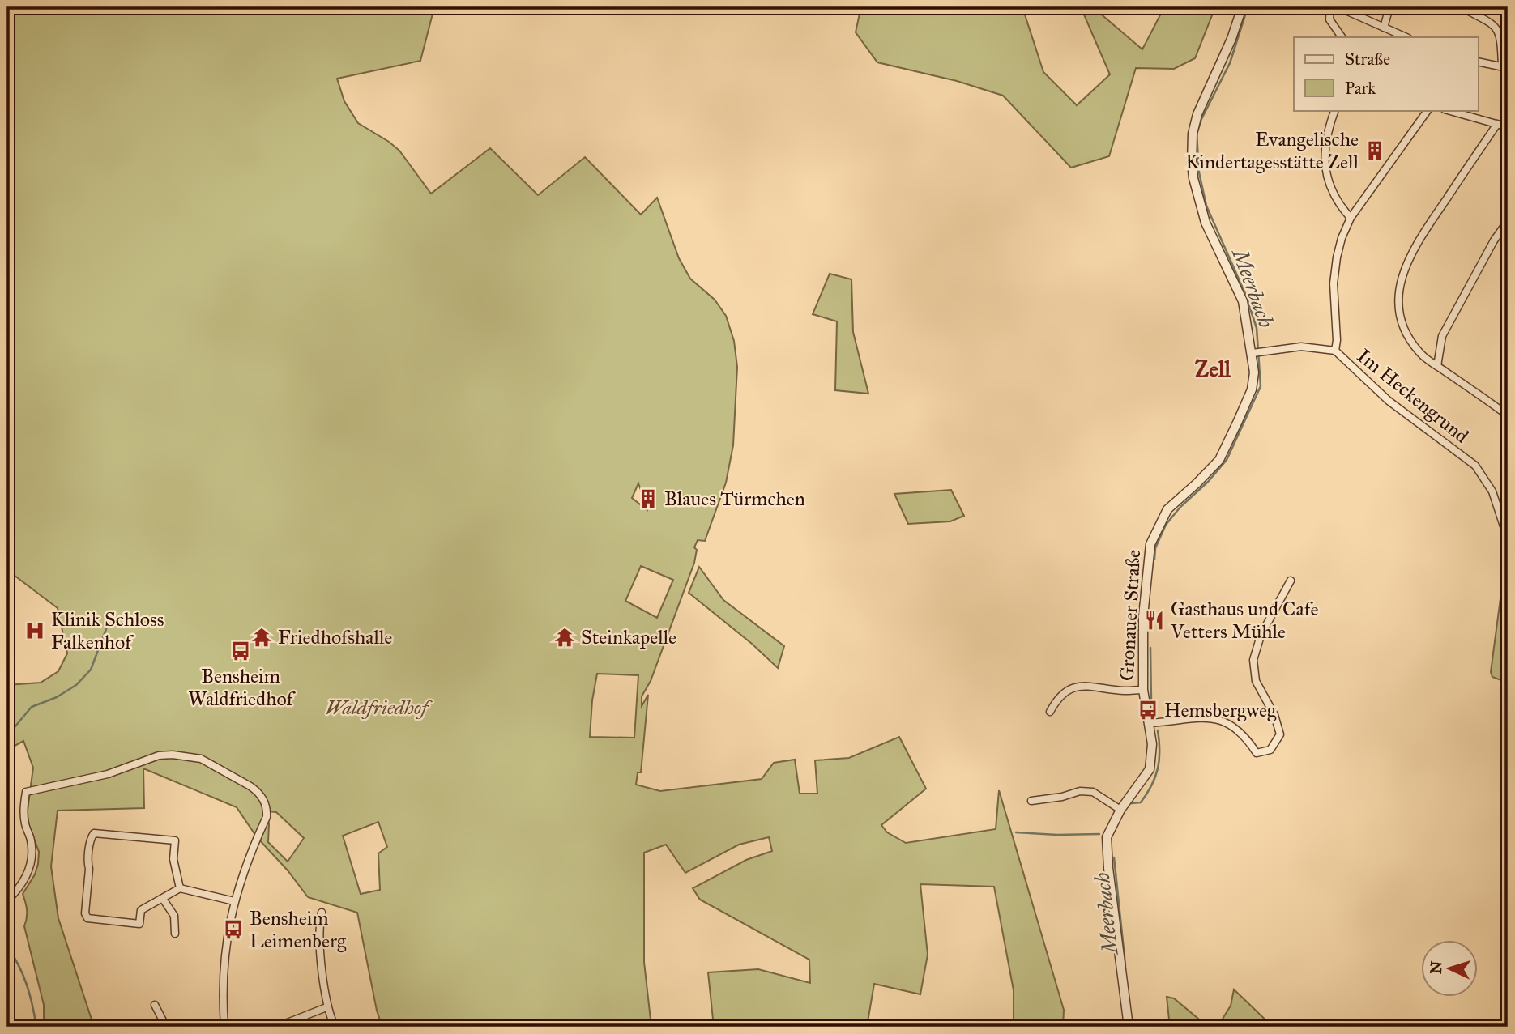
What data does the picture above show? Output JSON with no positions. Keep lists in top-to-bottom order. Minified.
{"streets":{"street":["Im Heckengrund","Gronauer Straße"]},"crossings":[["Im Heckengrund","Gronauer Straße"]],"districts":["Zell"],"water":["Meerbach"],"parks":["Waldfriedhof"],"places":{"building":["Evangelische Kindertagesstätte Zell","Blaues Türmchen"],"restaurant":["Gasthaus und Cafe Vetters Mühle"],"hospital":["Klinik Schloss Falkenhof"],"temple":["Friedhofshalle","Steinkapelle"],"bus stop":["Bensheim Waldfriedhof","Hemsbergweg","Bensheim Leimenberg"]},"legend":["Straße","Park"],"north":"left"}
